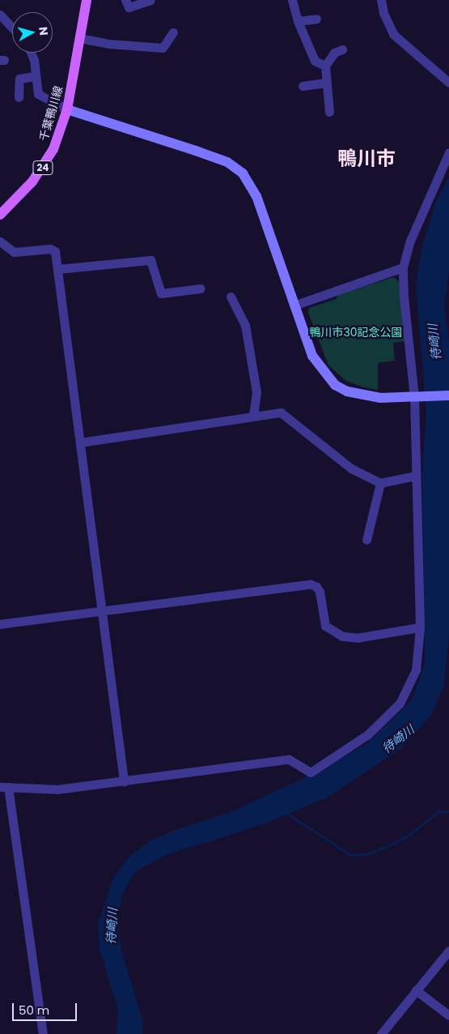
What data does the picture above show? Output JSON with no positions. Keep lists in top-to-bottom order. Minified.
{"streets":{"main road":["千葉鴨川線","24"]},"districts":["鴨川市"],"water":["待崎川"],"parks":["鴨川市30記念公園"],"scale_bar":"50 m","north":"right"}
